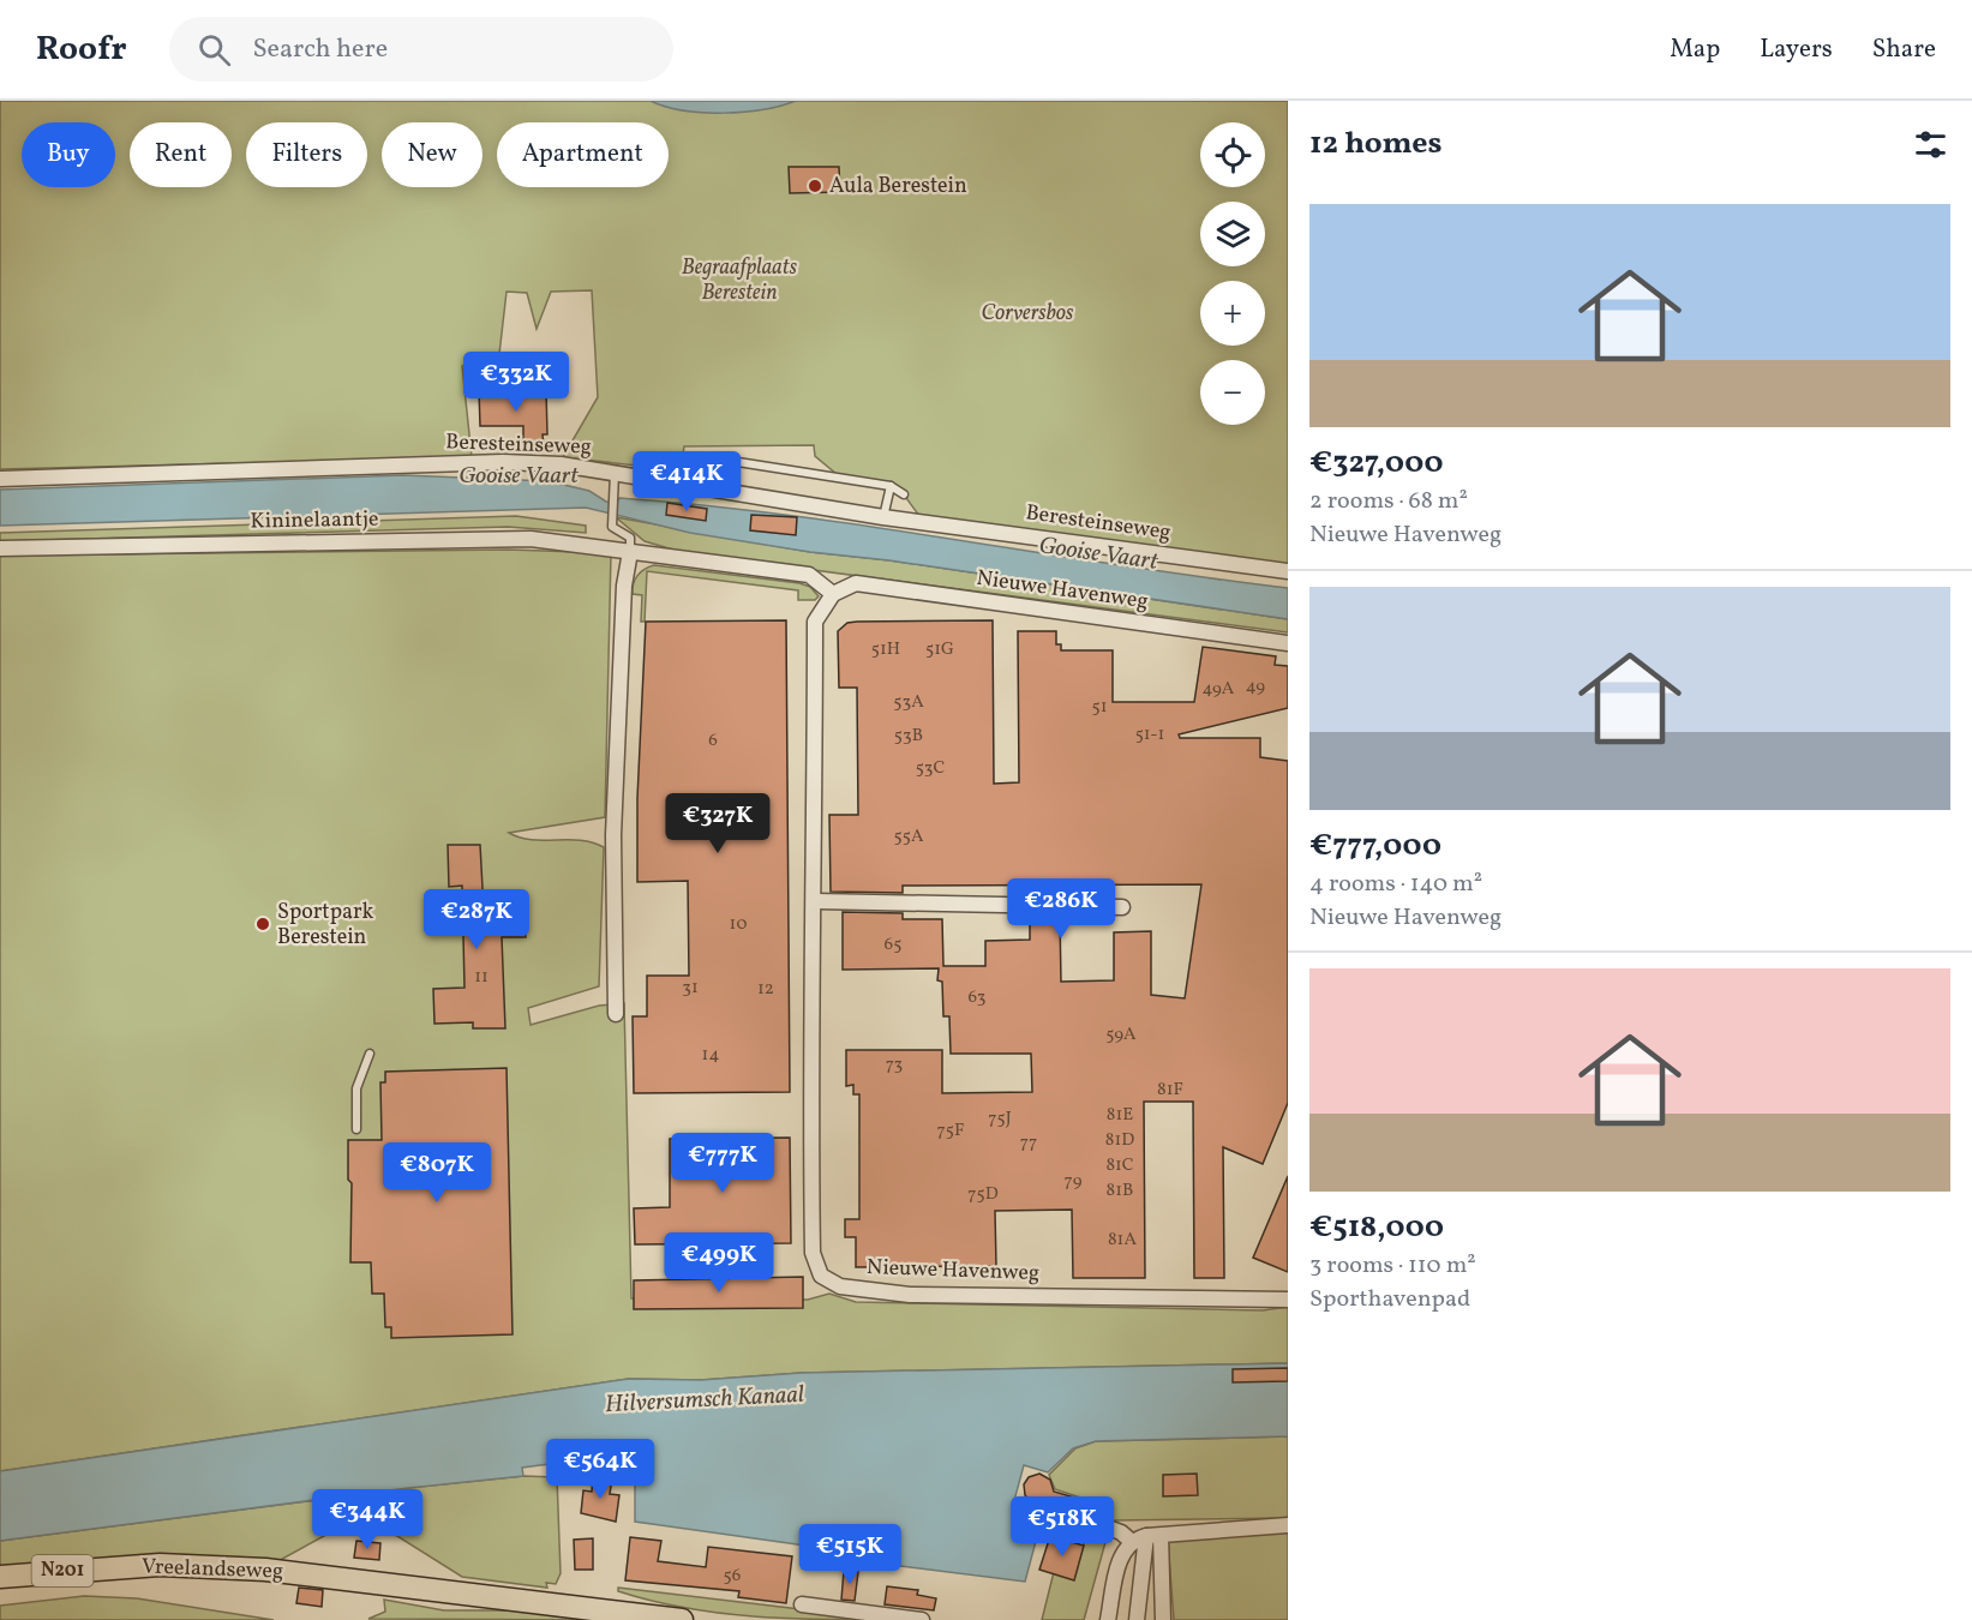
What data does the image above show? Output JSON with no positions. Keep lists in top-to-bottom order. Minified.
{"streets":{"main road":["Vreelandseweg","N201"],"street":["Beresteinseweg","Kininelaantje","Nieuwe Havenweg"]},"water":["Gooise Vaart","Hilversumsch Kanaal"],"parks":["Begraafplaats Berestein","Corversbos"],"places":["Aula Berestein","Sportpark Berestein"],"house_numbers":["51H","51G","49","49A","53A","51","51-1","53B","6","53C","55A","10","65","11","31","12","63","59A","14","73","81F","81E","75J","75F","81D","77","81C","79","81B","75D","81A","56"],"page":{"header":"Roofr","search":"Search here","nav":["Map","Layers","Share"],"heading":"12 homes","map_buttons":["+","−"],"chip":["Buy","Rent","Filters","New","Apartment"],"list":[{"name":"€327,000","note":"2 rooms · 68 m² · Nieuwe Havenweg"},{"name":"€777,000","note":"4 rooms · 140 m² · Nieuwe Havenweg"},{"name":"€518,000","note":"3 rooms · 110 m² · Sporthavenpad"}],"price":["€332K","€414K","€327K","€286K","€287K","€777K","€807K","€499K","€564K","€344K","€518K","€515K"]}}
